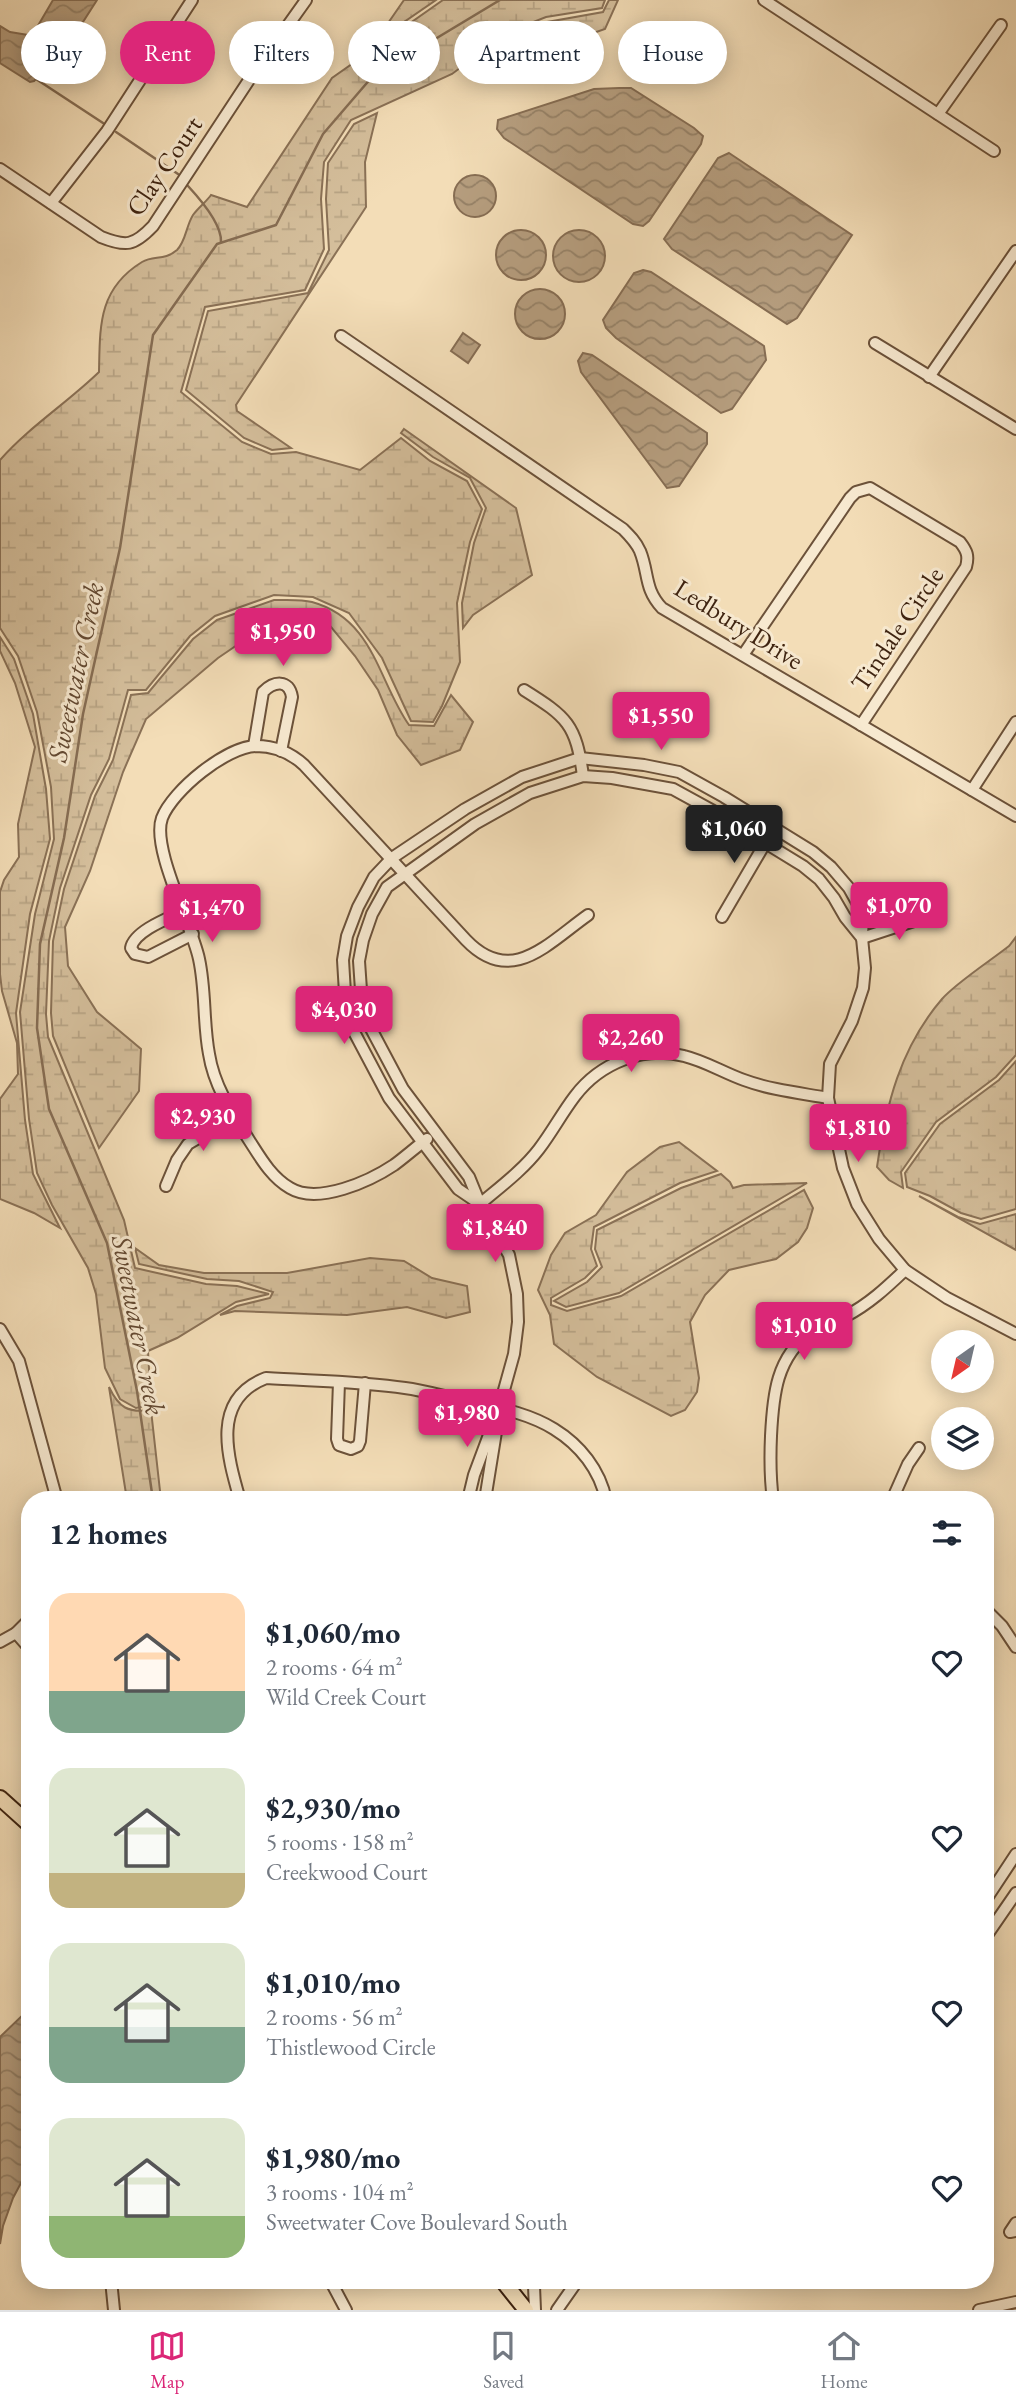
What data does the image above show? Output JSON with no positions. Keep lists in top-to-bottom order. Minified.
{"streets":{"street":["Clay Court","Ledbury Drive","Tindale Circle"]},"crossings":[["Ledbury Drive","Tindale Circle"]],"water":["Sweetwater Creek"],"north":"bottom left","page":{"chip":["Buy","Rent","Filters","New","Apartment","House"],"price":["$1,950","$1,550","$1,060","$1,070","$1,470","$4,030","$2,260","$2,930","$1,810","$1,840","$1,010","$1,980"],"heading":"12 homes","list":[{"name":"$1,060/mo","note":"2 rooms · 64 m² · Wild Creek Court"},{"name":"$2,930/mo","note":"5 rooms · 158 m² · Creekwood Court"},{"name":"$1,010/mo","note":"2 rooms · 56 m² · Thistlewood Circle"},{"name":"$1,980/mo","note":"3 rooms · 104 m² · Sweetwater Cove Boulevard South"}],"tabs":["Map","Saved","Home"]}}
